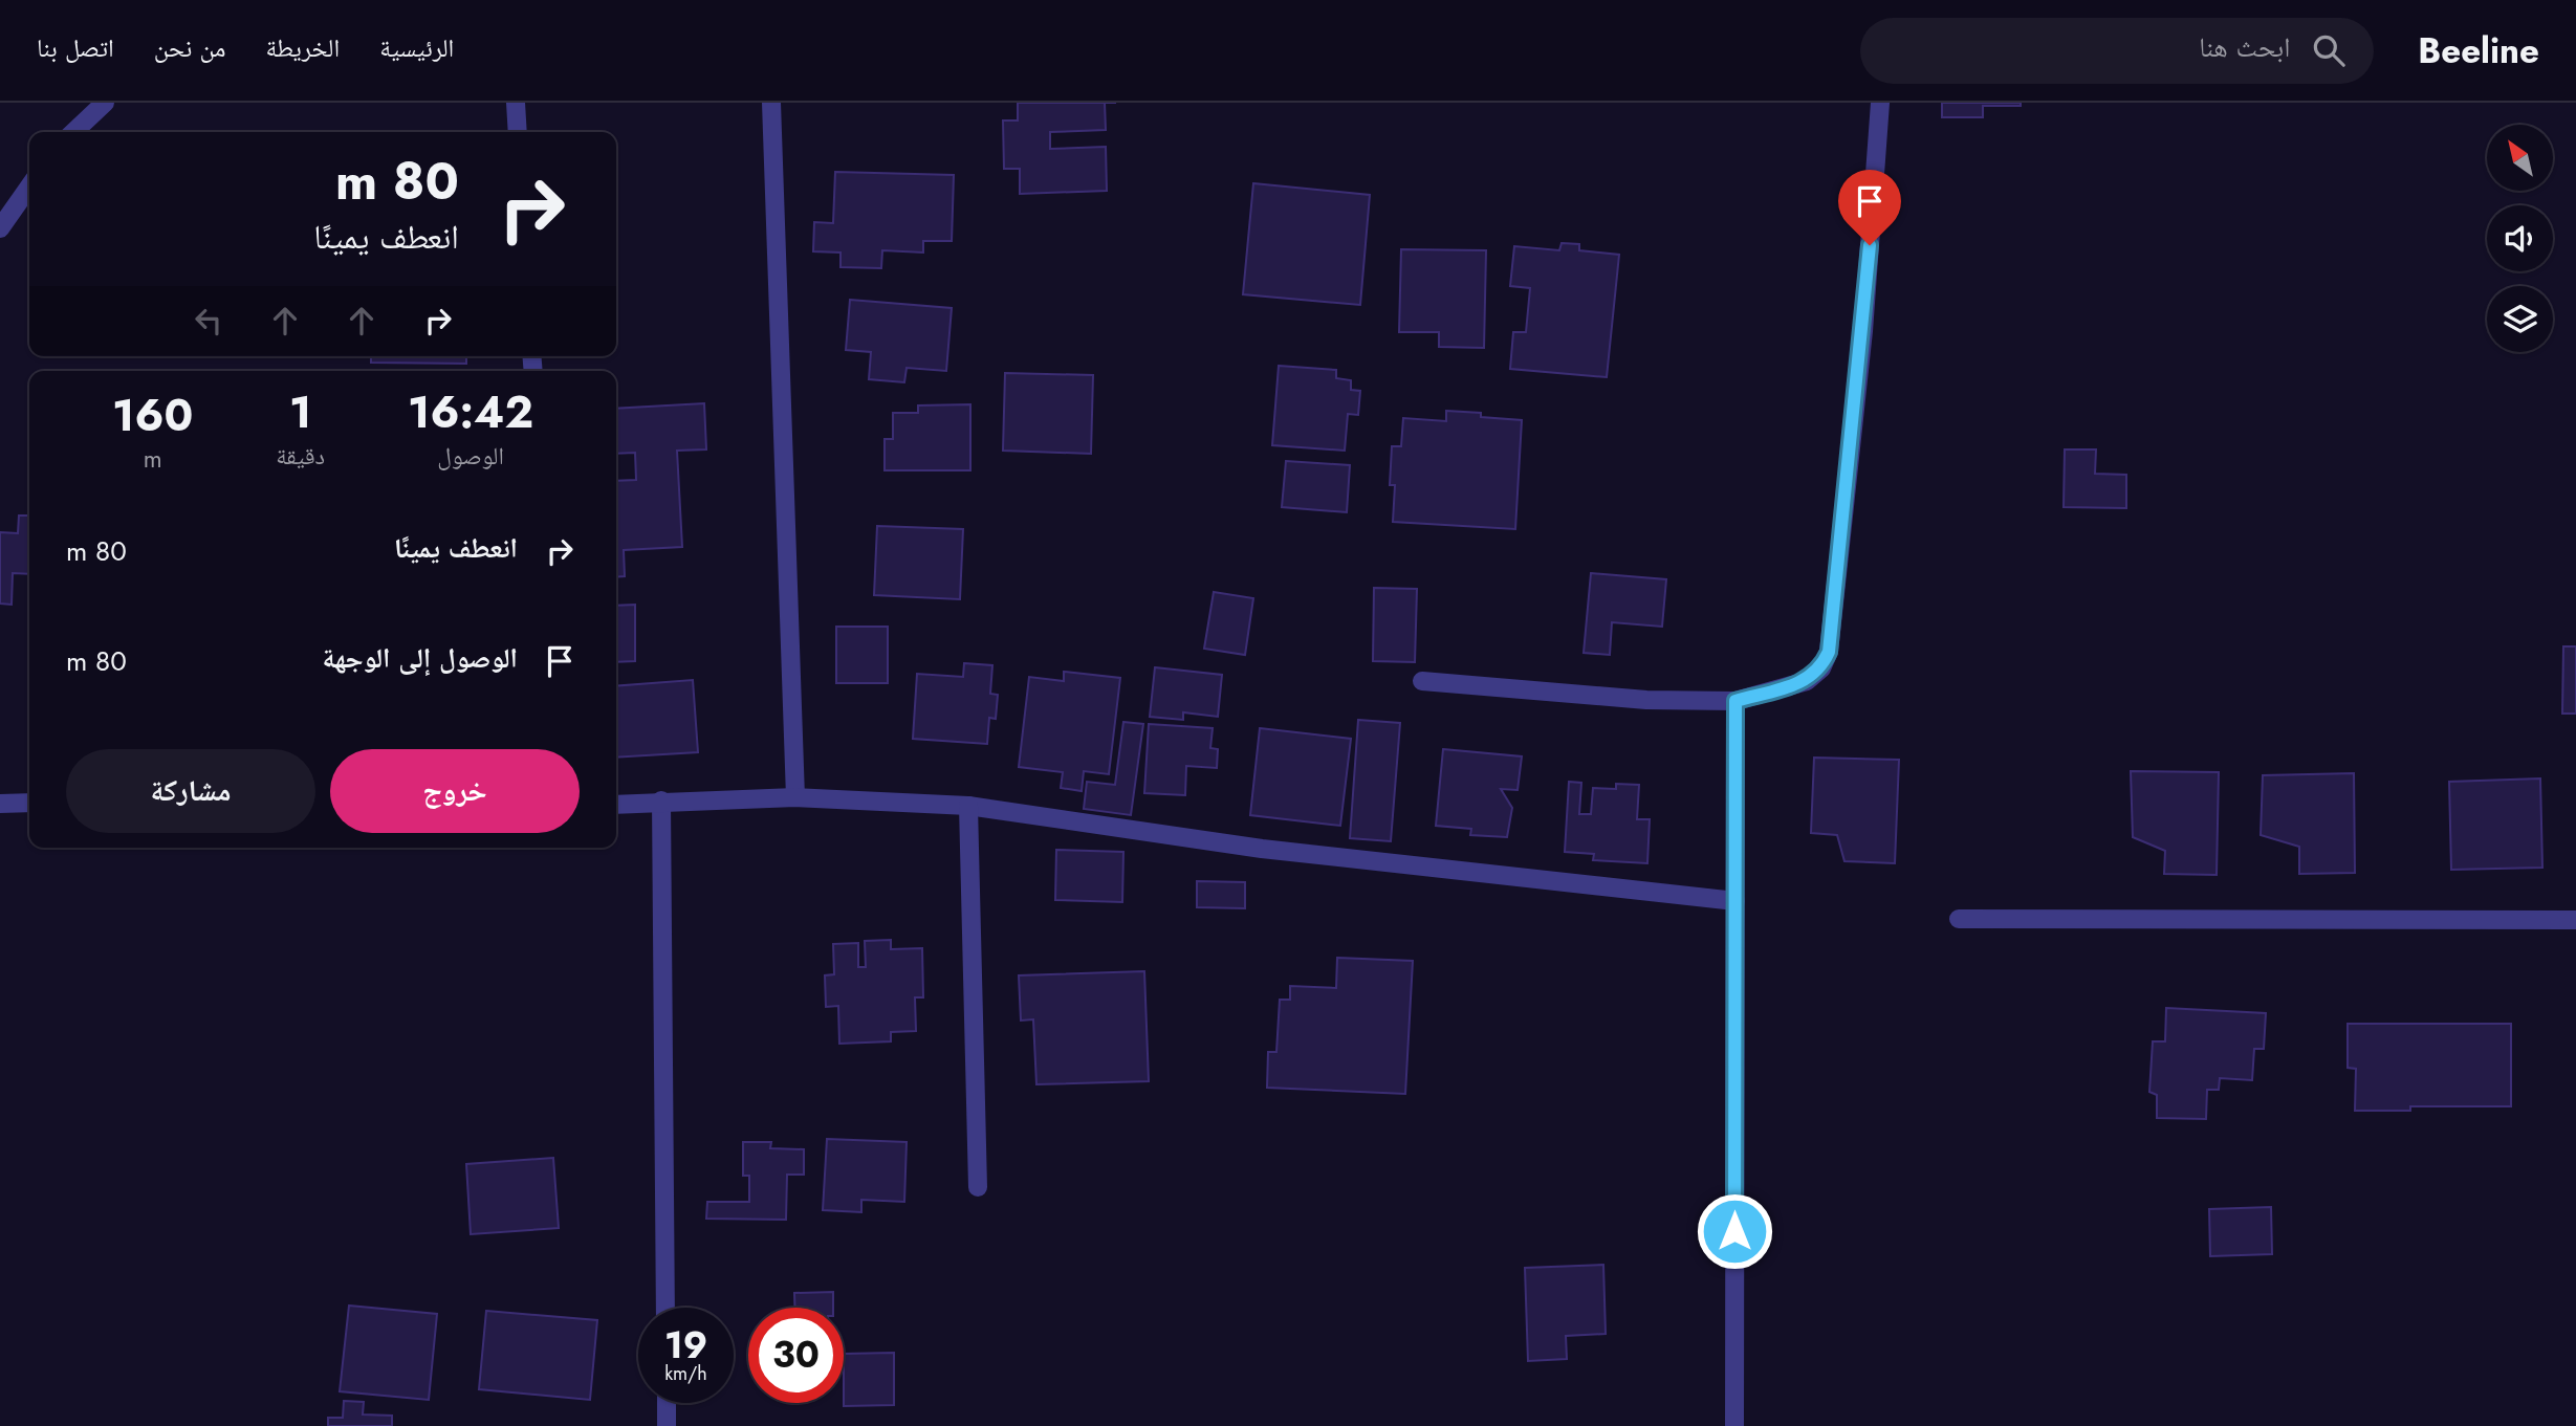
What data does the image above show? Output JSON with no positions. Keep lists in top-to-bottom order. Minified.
{"north":"top left","page":{"header":"Beeline","search":"ابحث هنا","nav":["الرئيسية","الخريطة","من نحن","اتصل بنا"],"turn":["80 m","انعطف يمينًا"],"eta":["16:42","الوصول","1","دقيقة","160","m"],"list":[{"name":"انعطف يمينًا","value":"80 m"},{"name":"الوصول إلى الوجهة","value":"80 m"}],"buttons":["خروج","مشاركة"],"speed":"19 km/h","limit":"30"}}
